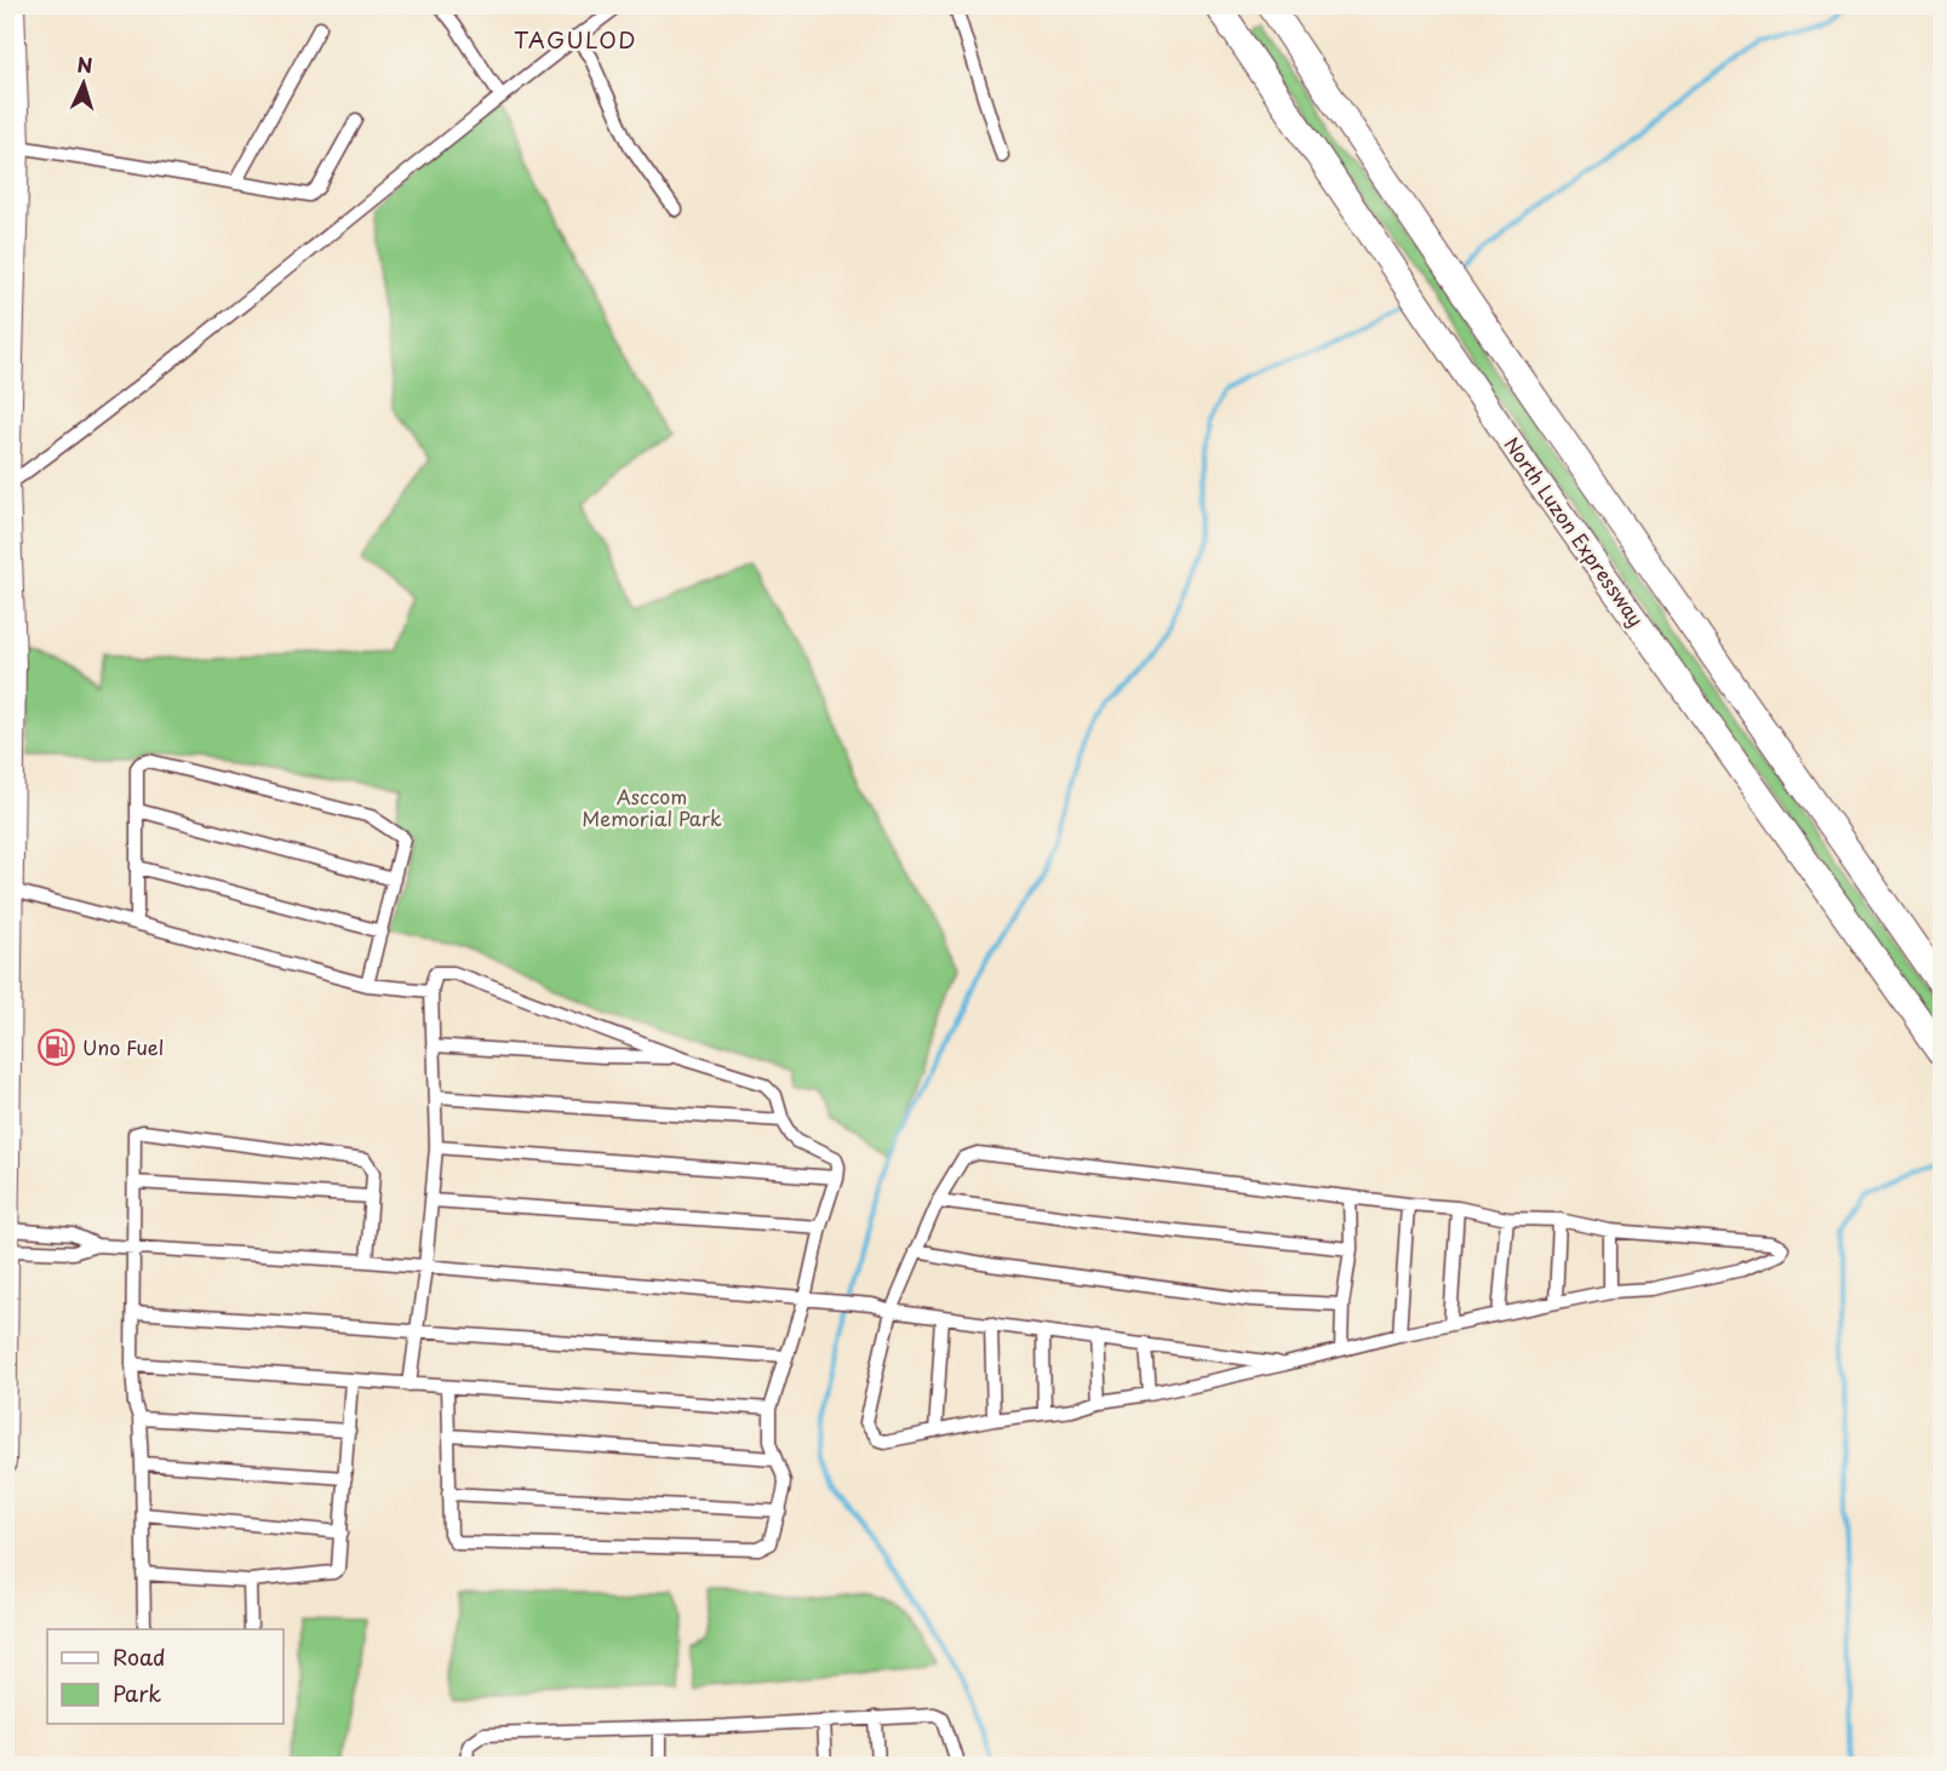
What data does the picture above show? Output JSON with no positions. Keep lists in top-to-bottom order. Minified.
{"streets":{"highway":["North Luzon Expressway"]},"districts":["TAGULOD"],"parks":["Asccom Memorial Park"],"places":{"fuel station":["Uno Fuel"]},"legend":["Road","Park"],"north":"top"}
